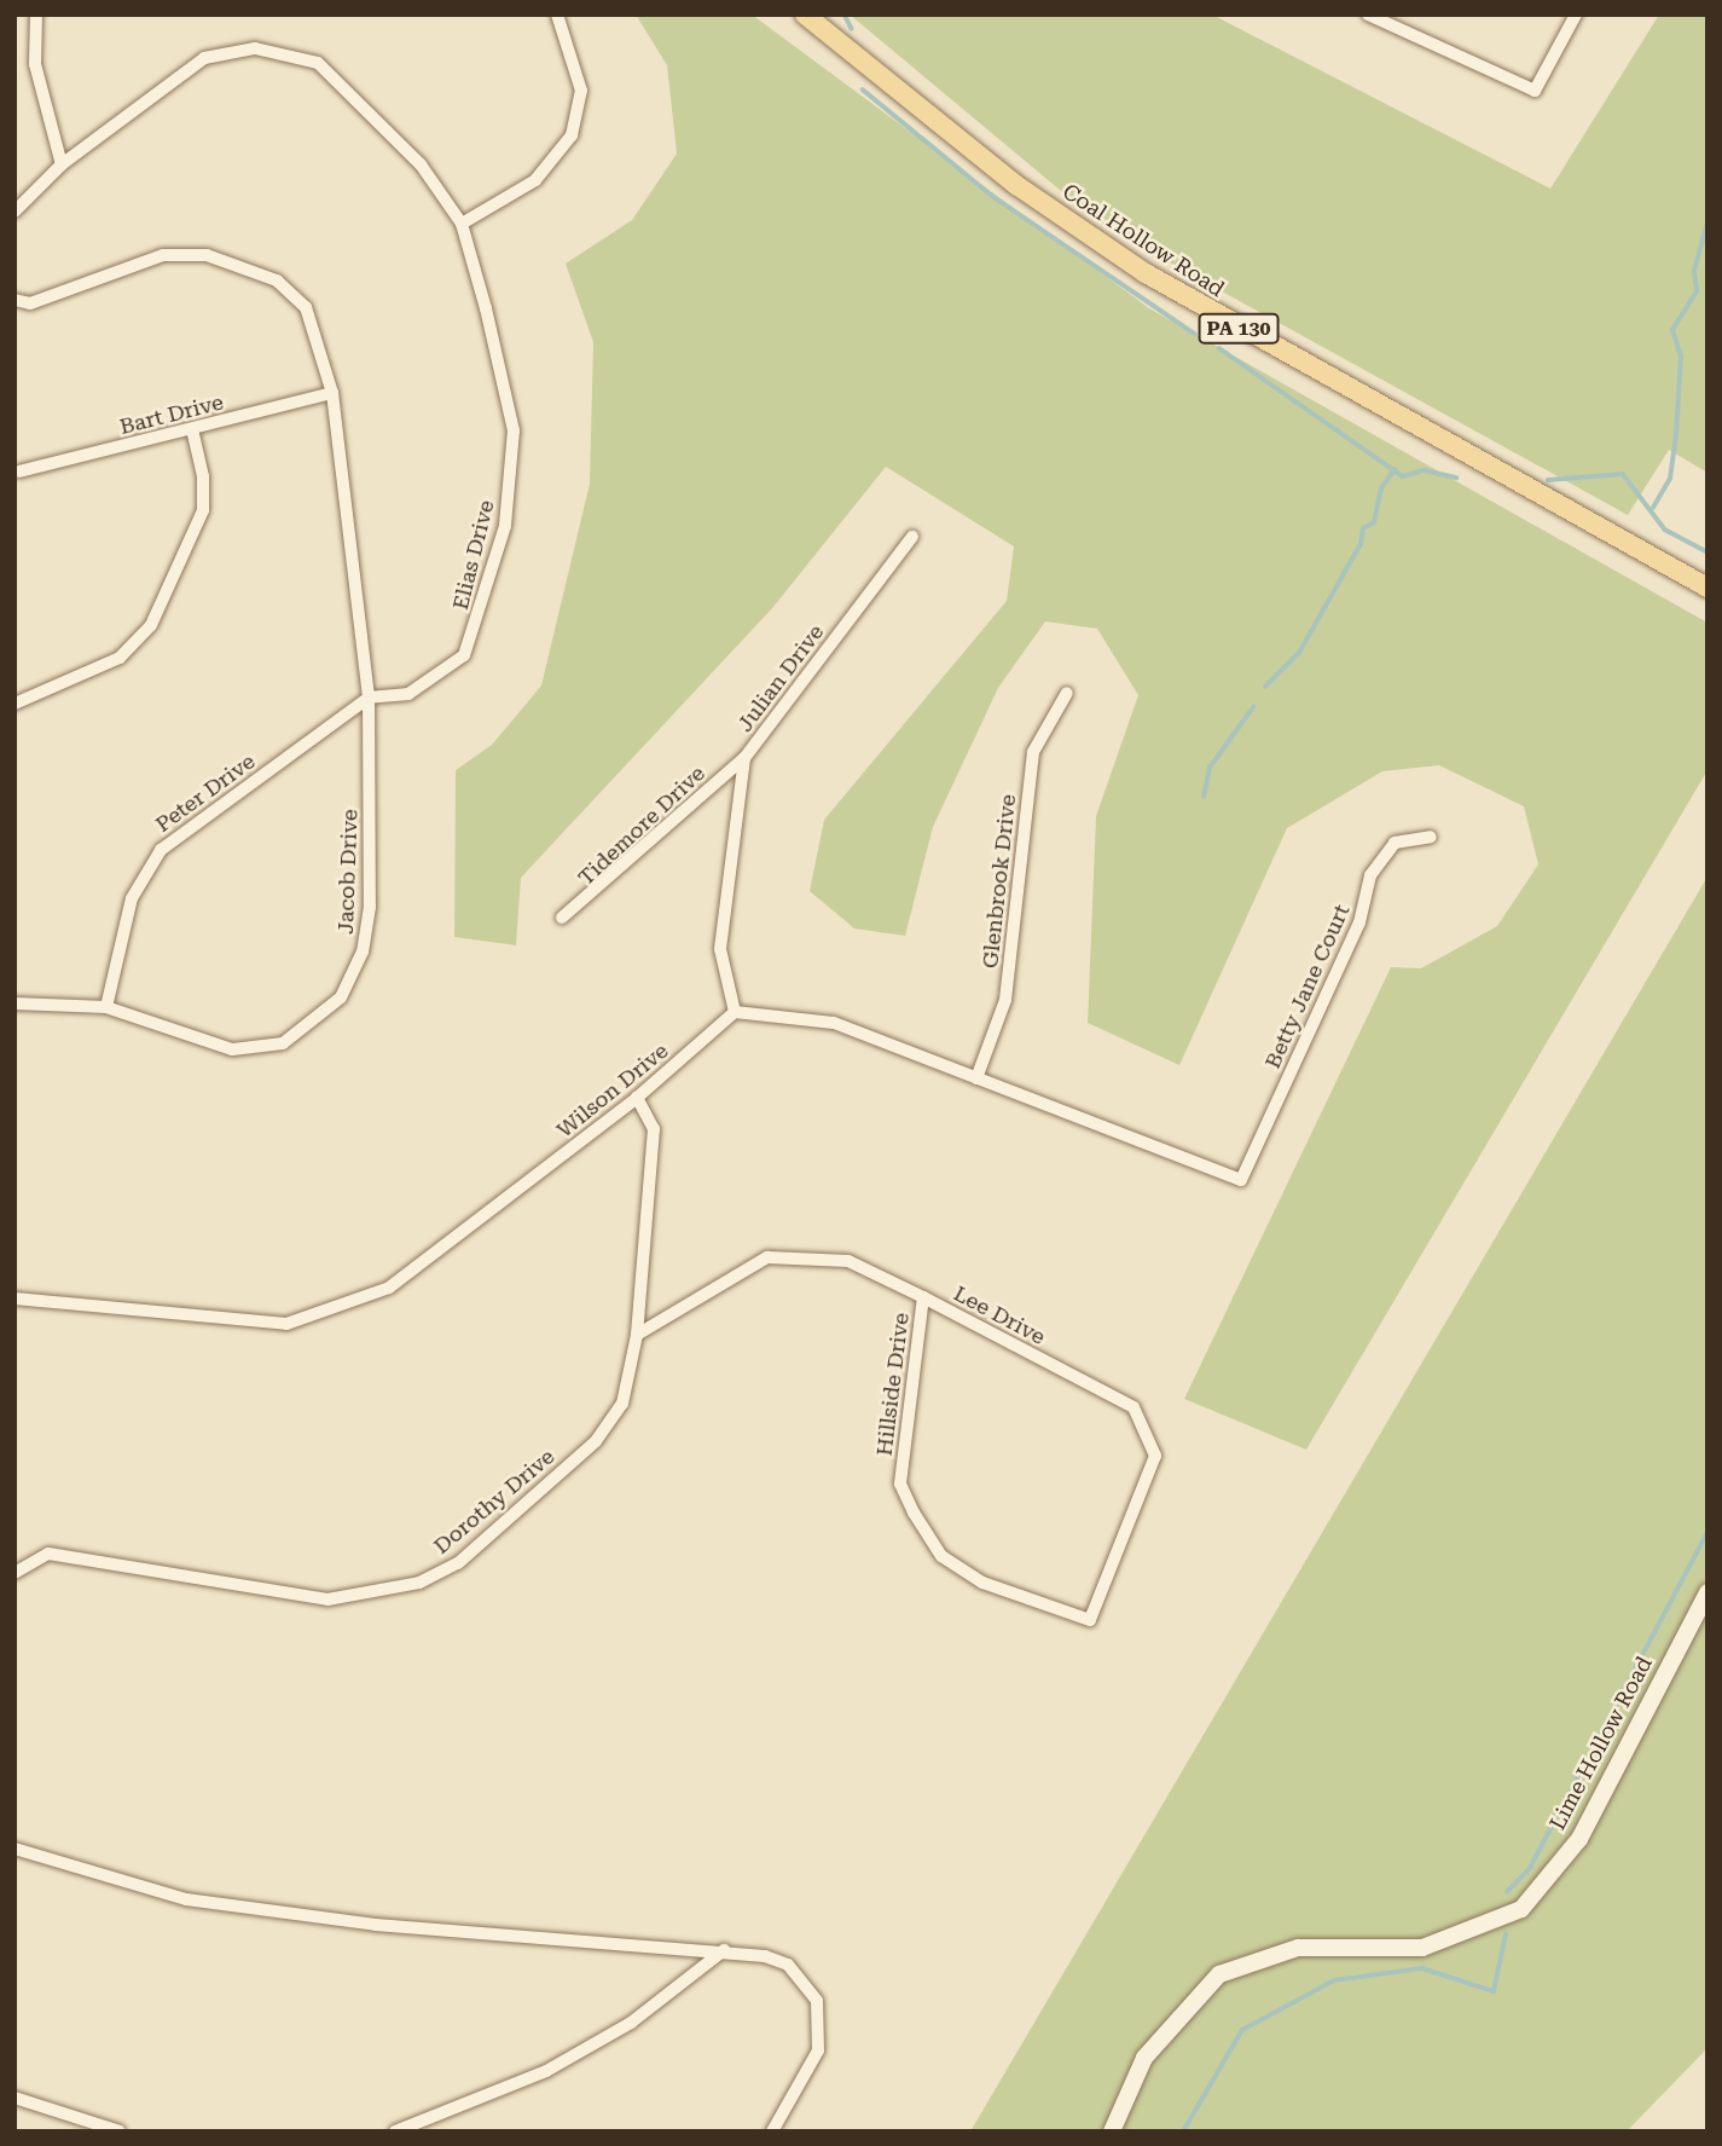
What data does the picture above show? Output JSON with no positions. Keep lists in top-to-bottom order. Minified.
{"streets":{"main road":["Coal Hollow Road","PA 130"],"street":["Bart Drive","Elias Drive","Julian Drive","Peter Drive","Tidemore Drive","Jacob Drive","Glenbrook Drive","Betty Jane Court","Wilson Drive","Lee Drive","Hillside Drive","Dorothy Drive","Lime Hollow Road"]},"crossings":[["Elias Drive","Peter Drive"],["Elias Drive","Jacob Drive"],["Julian Drive","Tidemore Drive"],["Julian Drive","Wilson Drive"],["Peter Drive","Jacob Drive"],["Glenbrook Drive","Betty Jane Court"],["Wilson Drive","Dorothy Drive"],["Lee Drive","Hillside Drive"],["Lee Drive","Dorothy Drive"]]}
